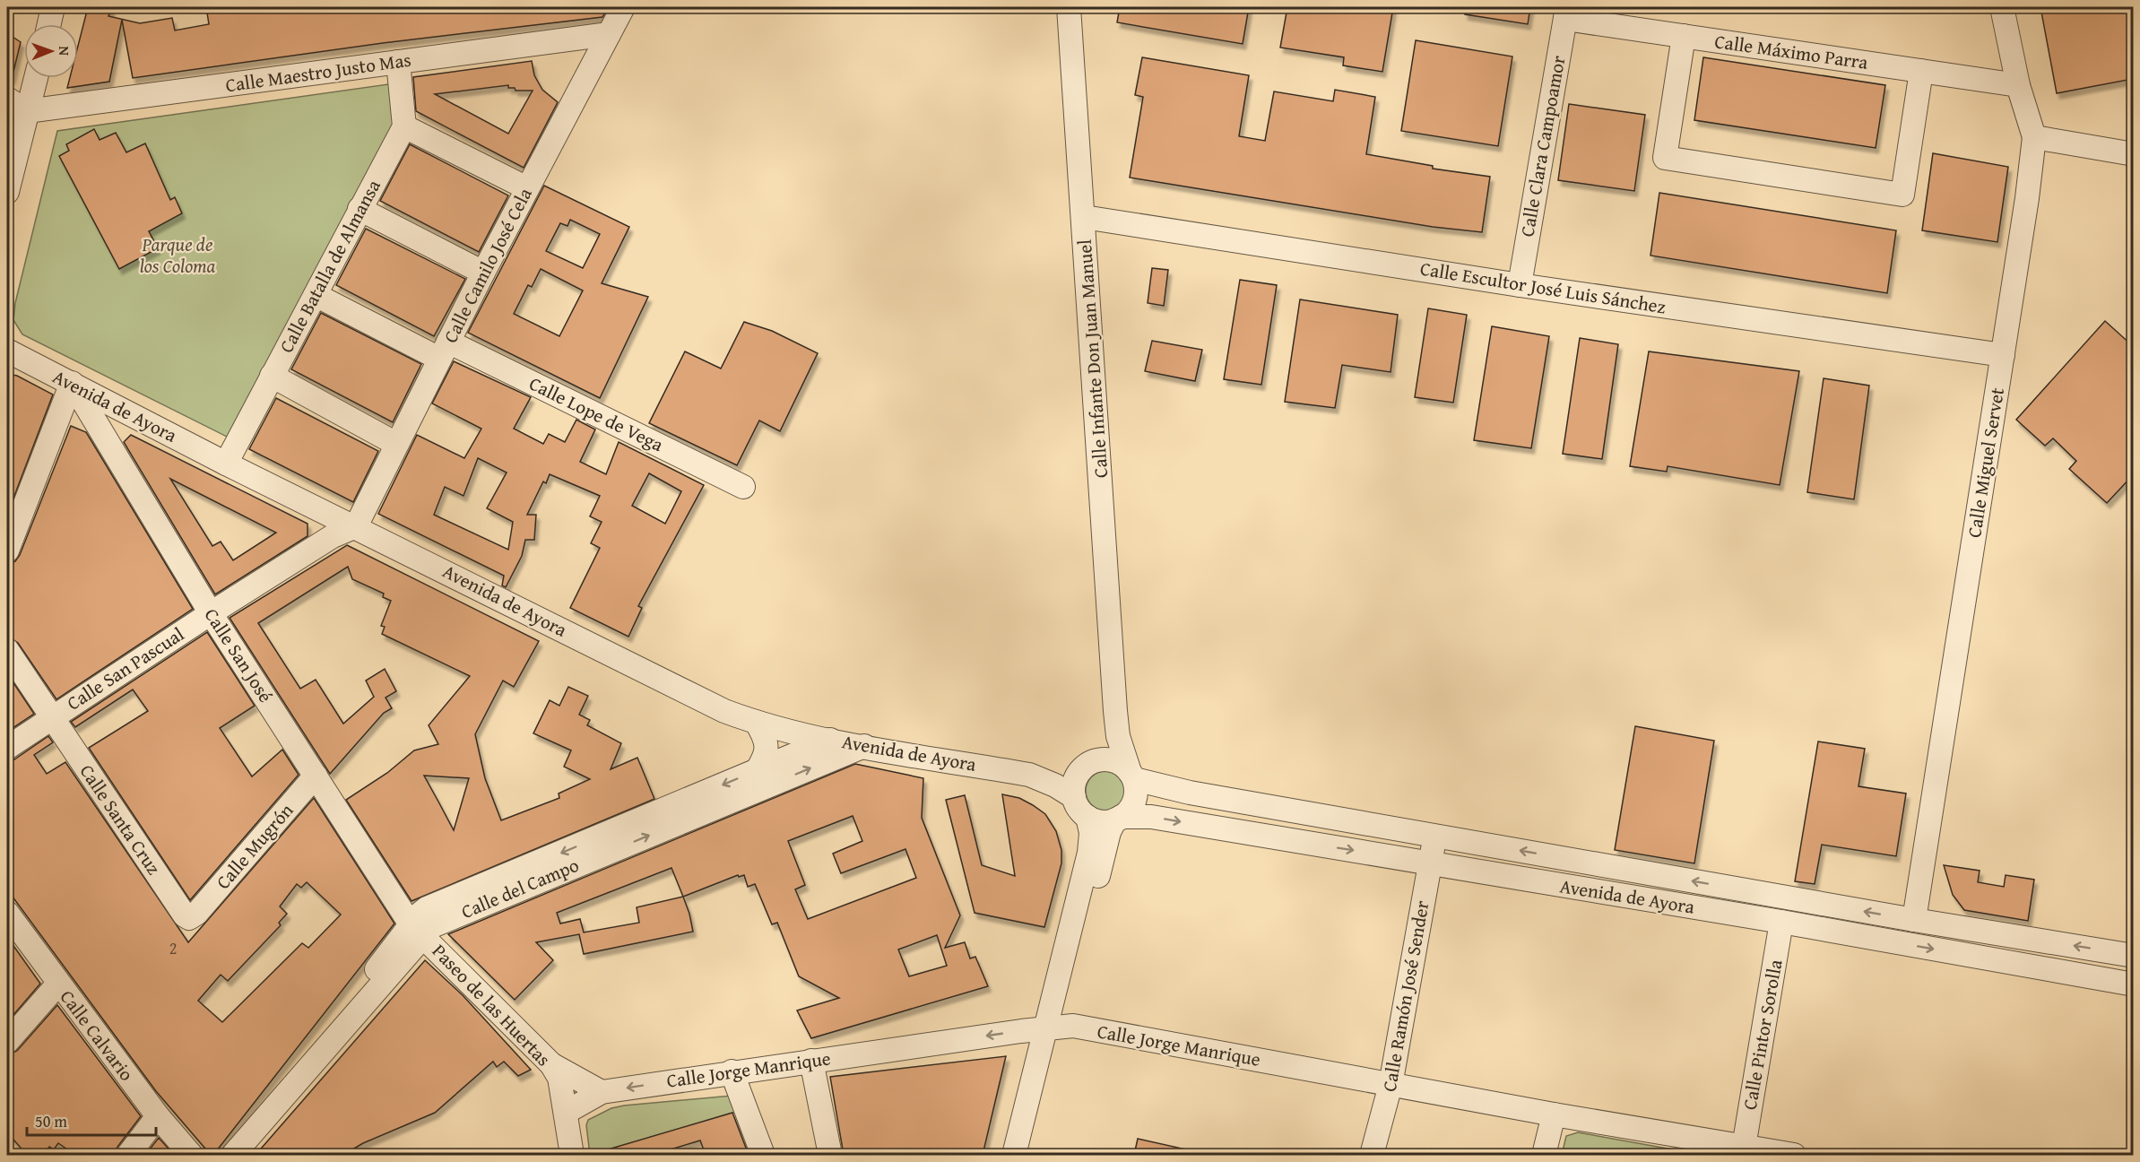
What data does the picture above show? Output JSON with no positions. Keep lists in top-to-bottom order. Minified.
{"streets":{"street":["Calle Máximo Parra","Calle Maestro Justo Mas","Calle Clara Campoamor","Calle Camilo José Cela","Calle Batalla de Almansa","Calle Escultor José Luis Sánchez","Calle Infante Don Juan Manuel","Avenida de Ayora","Calle Lope de Vega","Calle Miguel Servet","Calle San José","Calle San Pascual","Calle Santa Cruz","Calle Mugrón","Calle del Campo","Calle Ramón José Sender","Paseo de las Huertas","Calle Pintor Sorolla","Calle Calvario","Calle Jorge Manrique"]},"crossings":[["Calle Máximo Parra","Calle Clara Campoamor"],["Calle Máximo Parra","Calle Miguel Servet"],["Calle Maestro Justo Mas","Calle Camilo José Cela"],["Calle Clara Campoamor","Calle Escultor José Luis Sánchez"],["Calle Camilo José Cela","Avenida de Ayora"],["Calle Camilo José Cela","Calle Lope de Vega"],["Calle Camilo José Cela","Calle San Pascual"],["Calle Batalla de Almansa","Avenida de Ayora"],["Calle Batalla de Almansa","Calle Lope de Vega"],["Calle Escultor José Luis Sánchez","Calle Infante Don Juan Manuel"],["Calle Escultor José Luis Sánchez","Calle Miguel Servet"],["Calle Infante Don Juan Manuel","Avenida de Ayora"],["Avenida de Ayora","Calle Miguel Servet"],["Avenida de Ayora","Calle San José"],["Avenida de Ayora","Calle San Pascual"],["Avenida de Ayora","Calle del Campo"],["Avenida de Ayora","Calle Ramón José Sender"],["Avenida de Ayora","Calle Pintor Sorolla"],["Calle San José","Calle San Pascual"],["Calle San José","Calle Mugrón"],["Calle San José","Calle del Campo"],["Calle San José","Paseo de las Huertas"],["Calle San Pascual","Calle Santa Cruz"],["Calle Santa Cruz","Calle Mugrón"],["Calle del Campo","Paseo de las Huertas"],["Calle Ramón José Sender","Calle Jorge Manrique"],["Paseo de las Huertas","Calle Jorge Manrique"],["Calle Pintor Sorolla","Calle Jorge Manrique"]],"parks":["Parque de los Coloma"],"house_numbers":["2"],"scale_bar":"50 m","north":"right"}
